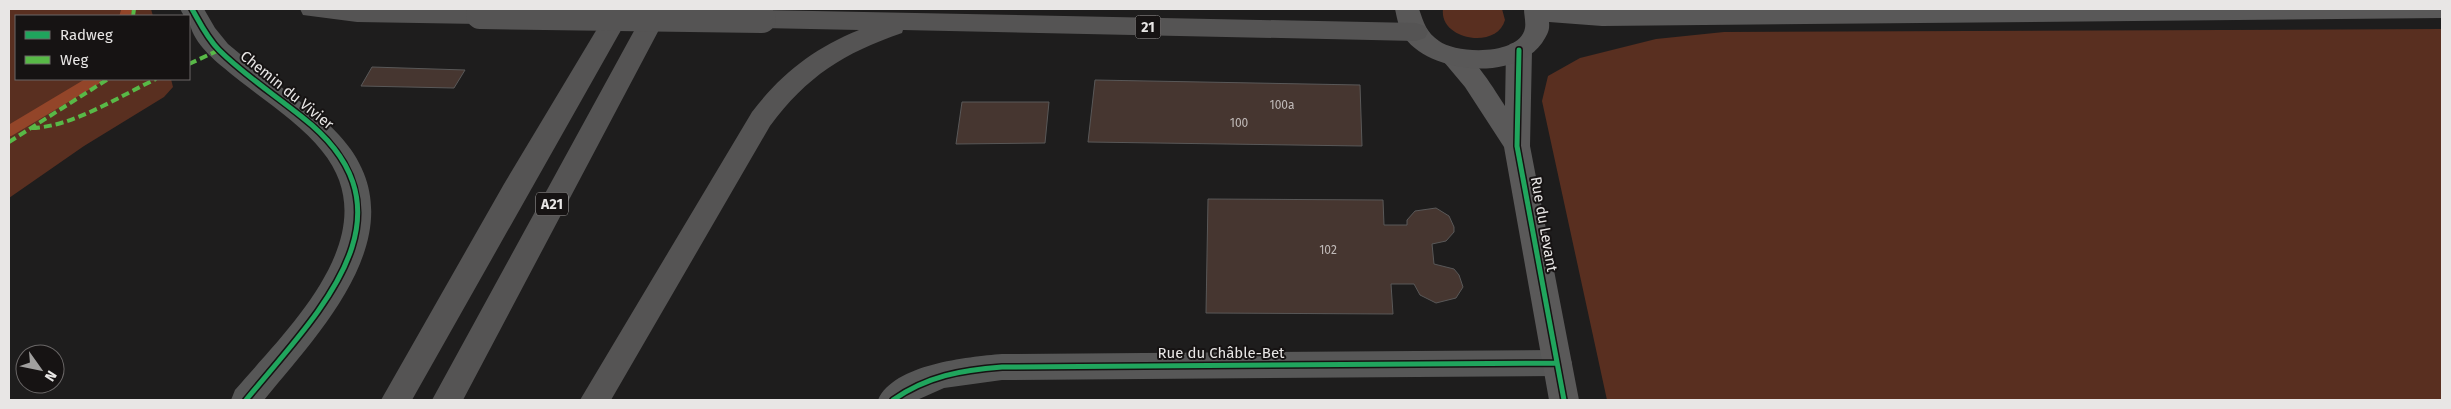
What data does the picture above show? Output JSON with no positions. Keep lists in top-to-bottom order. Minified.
{"streets":{"highway":["21","A21"],"street":["Chemin du Vivier","Rue du Levant","Rue du Châble-Bet"]},"crossings":[["Rue du Levant","Rue du Châble-Bet"]],"house_numbers":["100a","100","102"],"legend":["Radweg","Weg"],"north":"bottom right"}
